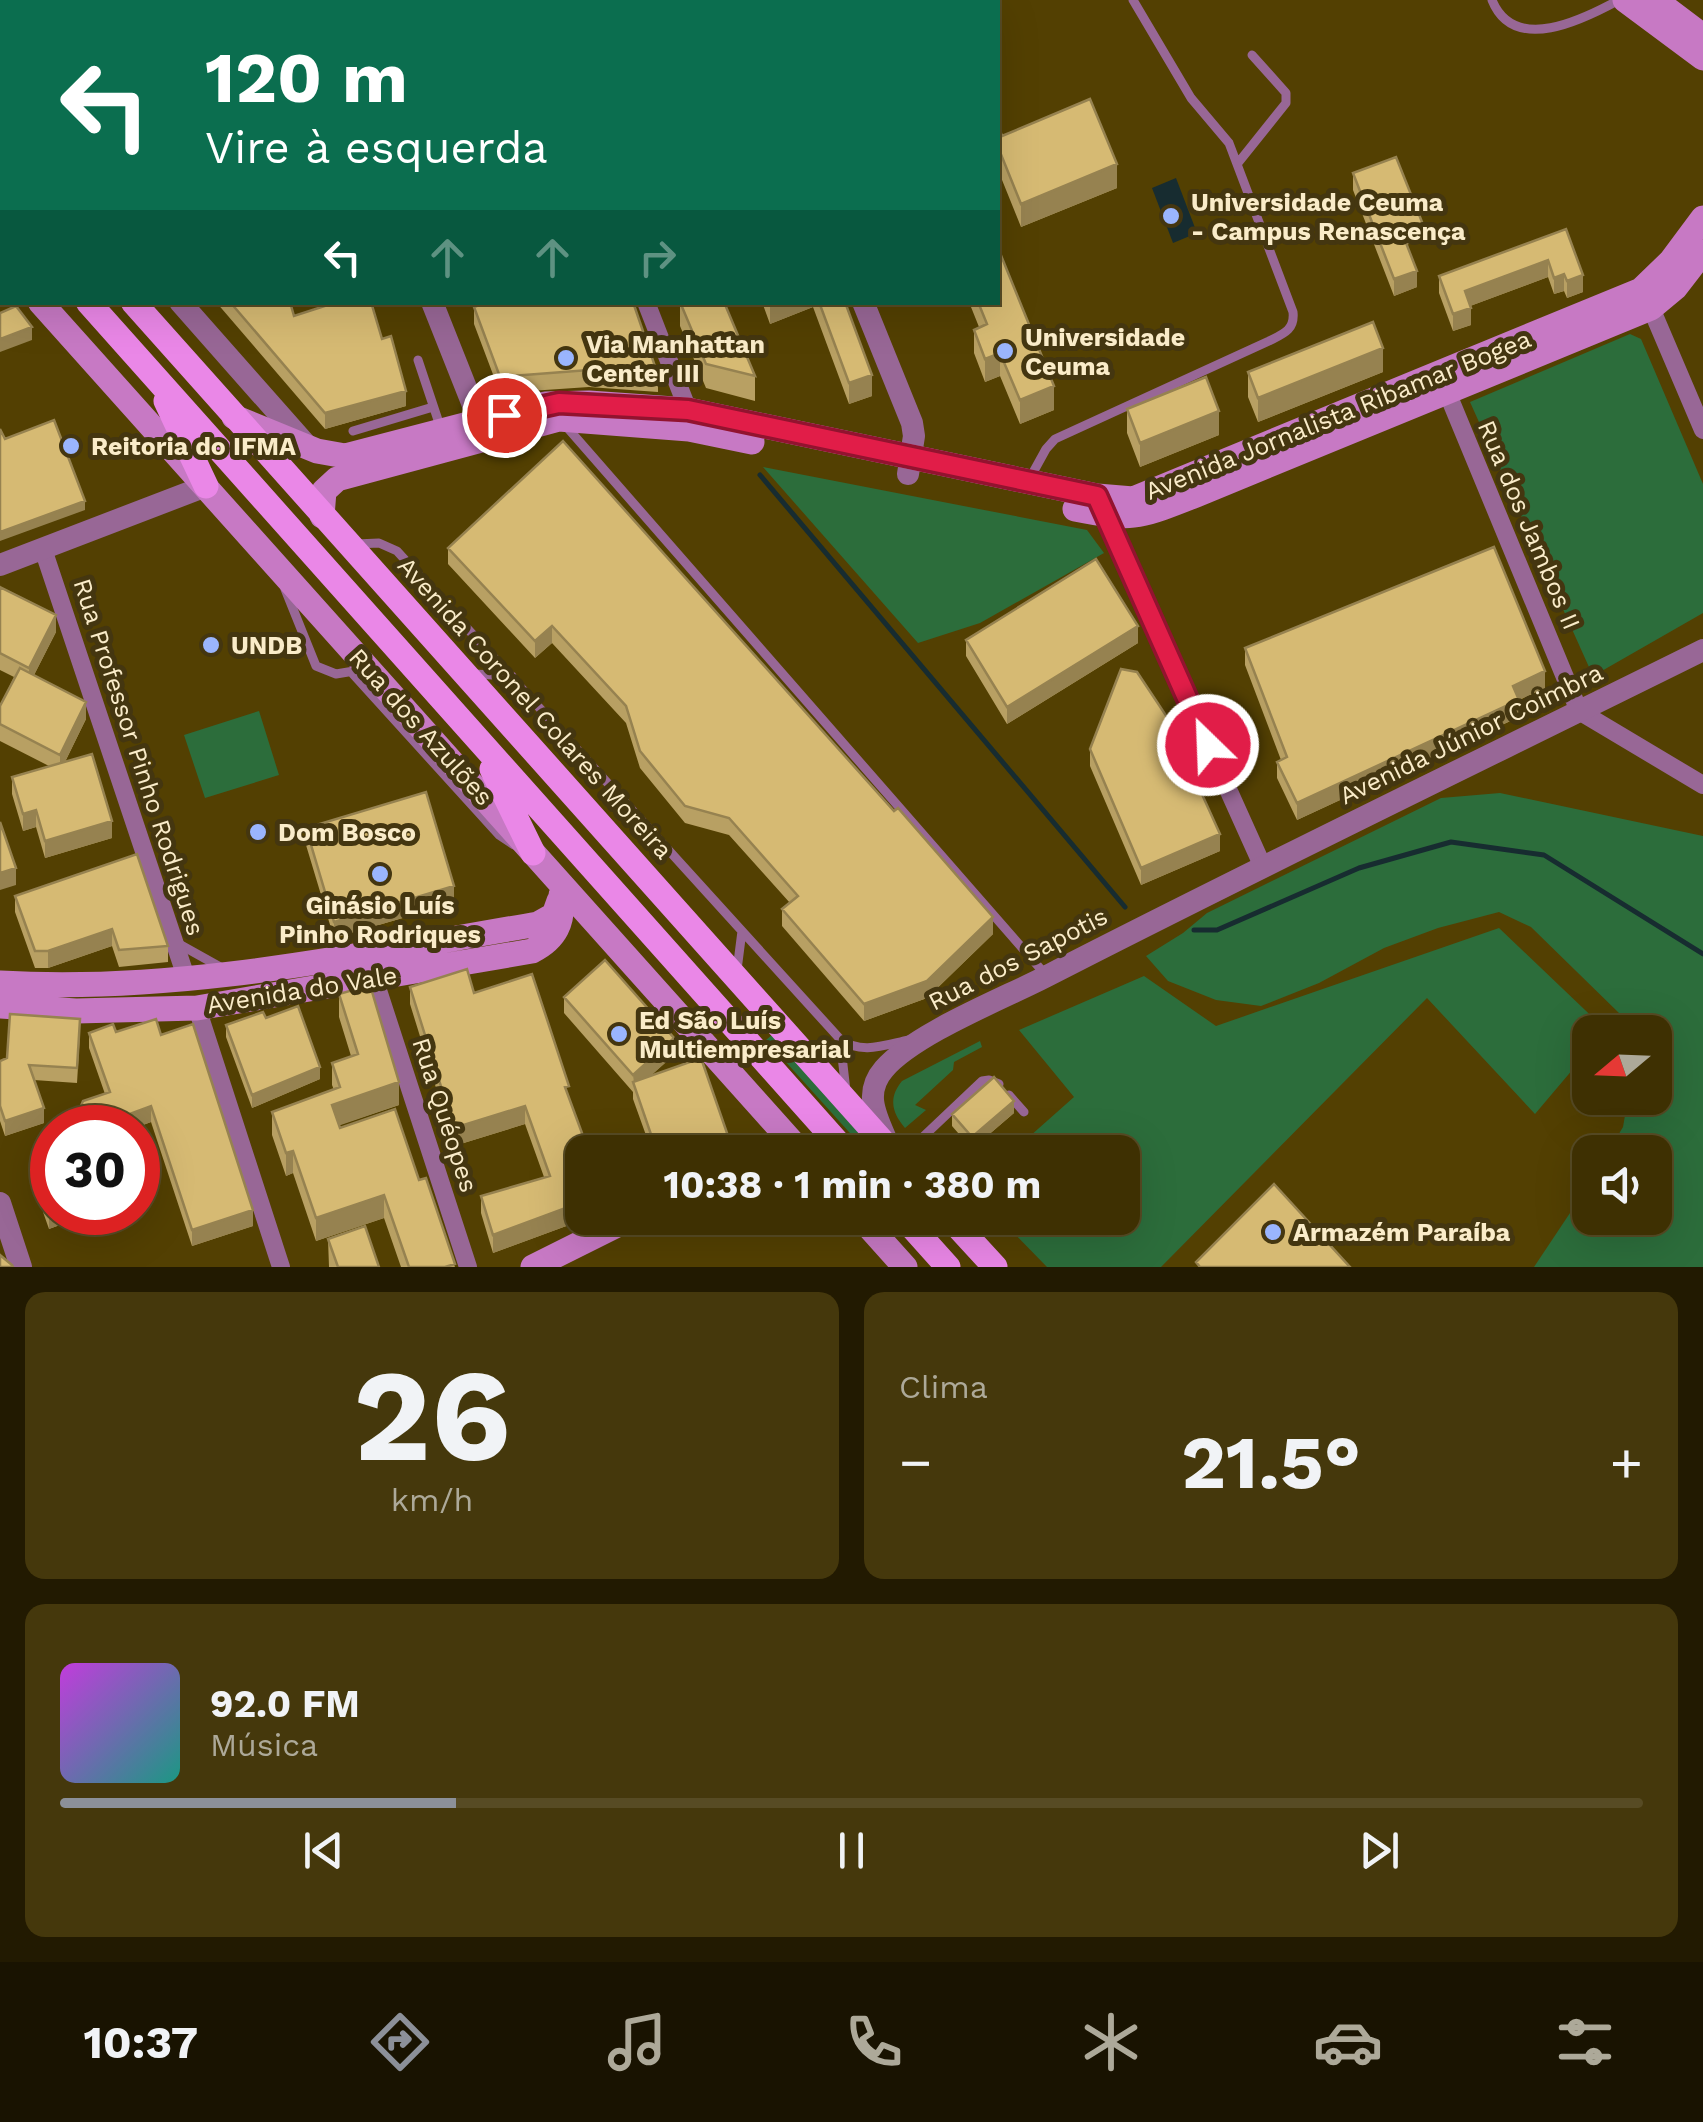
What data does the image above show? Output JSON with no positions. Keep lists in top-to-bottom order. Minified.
{"streets":{"main road":["Avenida Jornalista Ribamar Bogea","Avenida Coronel Colares Moreira","Rua dos Azulões","Avenida do Vale"],"street":["Rua dos Jambos II","Avenida Júnior Coimbra","Rua Professor Pinho Rodrigues","Rua dos Sapotis","Rua Quéopes"]},"crossings":[["Avenida Jornalista Ribamar Bogea","Rua dos Jambos II"],["Avenida Jornalista Ribamar Bogea","Avenida Coronel Colares Moreira"],["Rua dos Jambos II","Avenida Júnior Coimbra"],["Rua dos Azulões","Avenida do Vale"],["Avenida Júnior Coimbra","Rua dos Sapotis"],["Rua Professor Pinho Rodrigues","Avenida do Vale"],["Avenida do Vale","Rua Quéopes"]],"places":["Universidade Ceuma - Campus Renascença","Universidade Ceuma","Via Manhattan Center III","Reitoria do IFMA","UNDB","Dom Bosco","Ginásio Luís Pinho Rodriques","Ed São Luís Multiempresarial","Armazém Paraíba"],"north":"left","page":{"turn":["120 m","Vire à esquerda"],"limit":"30","trip":"10:38 · 1 min · 380 m","tile":[["26","km/h"],"Clima"],"heat":["−","21.5°","+"],"song":["92.0 FM","Música"],"tabs":"10:37"}}
